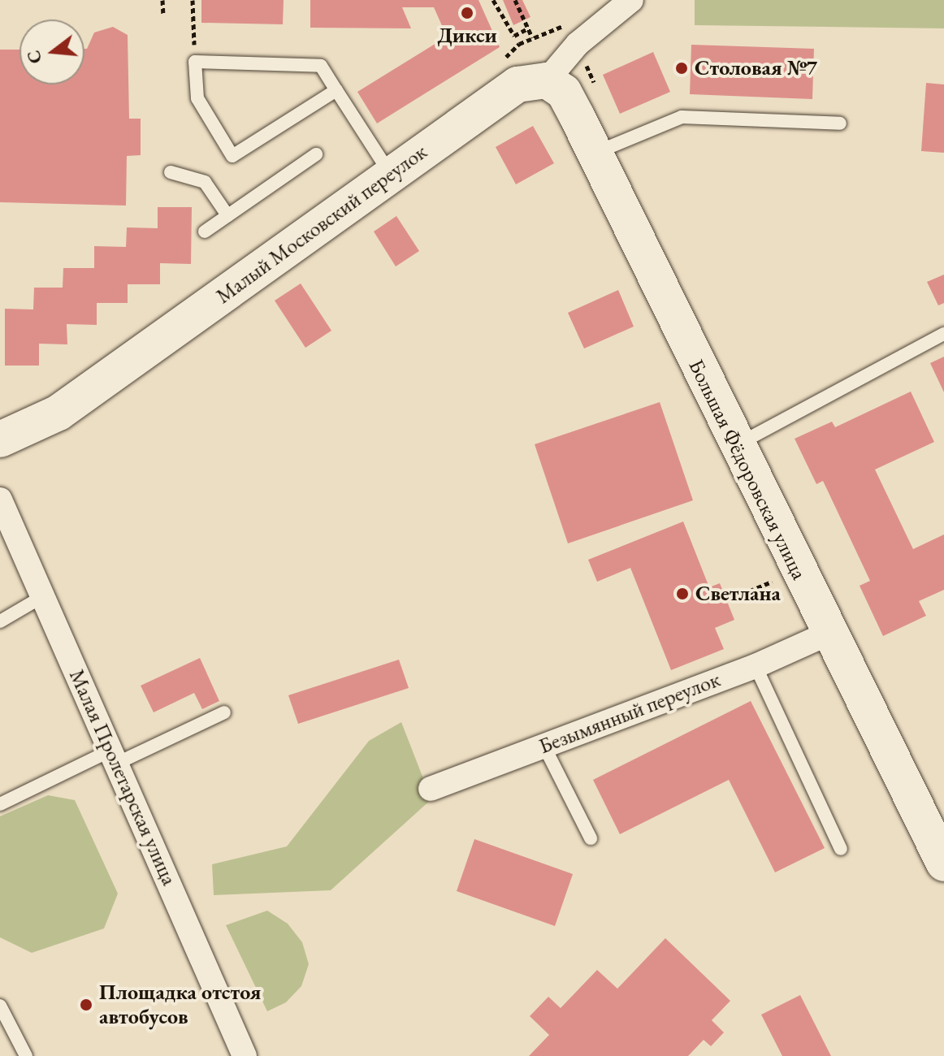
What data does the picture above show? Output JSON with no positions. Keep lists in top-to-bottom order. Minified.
{"streets":{"street":["Малый Московский переулок","Большая Фёдоровская улица","Безымянный переулок","Малая Пролетарская улица"]},"crossings":[["Малый Московский переулок","Большая Фёдоровская улица"],["Большая Фёдоровская улица","Безымянный переулок"]],"places":["Дикси","Столовая №7","Светлана","Площадка отстоя автобусов"],"north":"left"}
